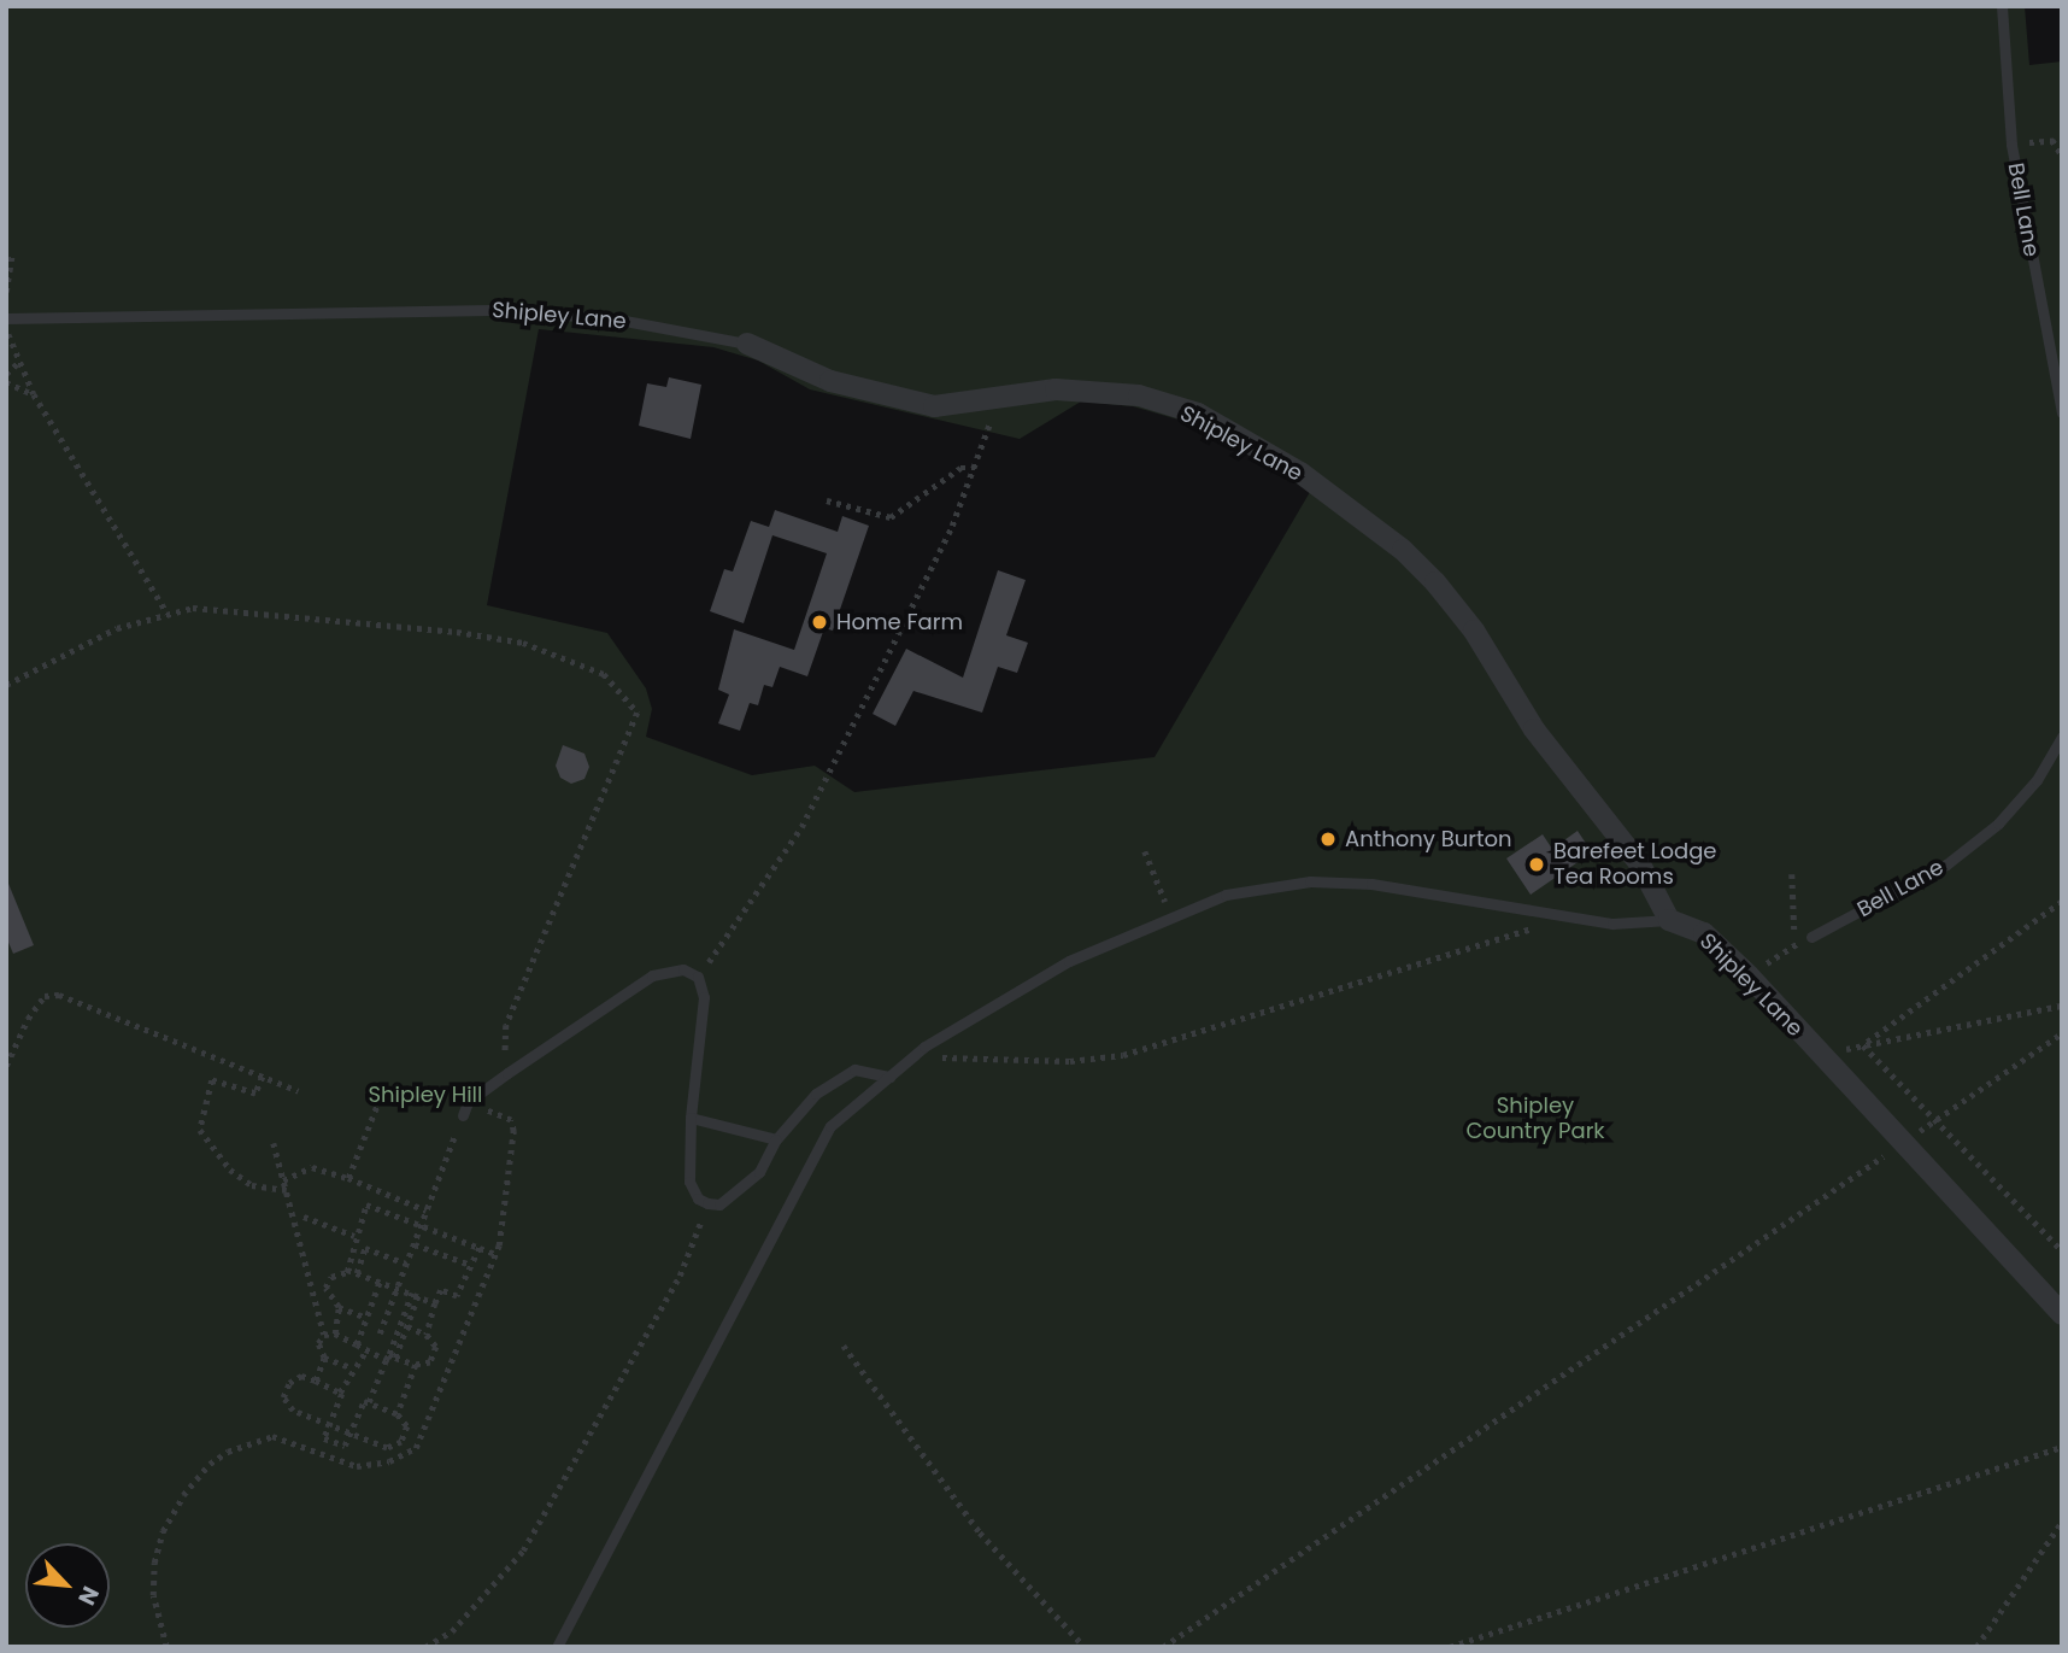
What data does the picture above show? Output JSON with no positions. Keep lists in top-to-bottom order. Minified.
{"streets":{"street":["Shipley Lane"],"lane":["Bell Lane"]},"parks":["Shipley Hill","Shipley Country Park"],"places":["Home Farm","Anthony Burton","Barefeet Lodge Tea Rooms"],"north":"bottom right"}
